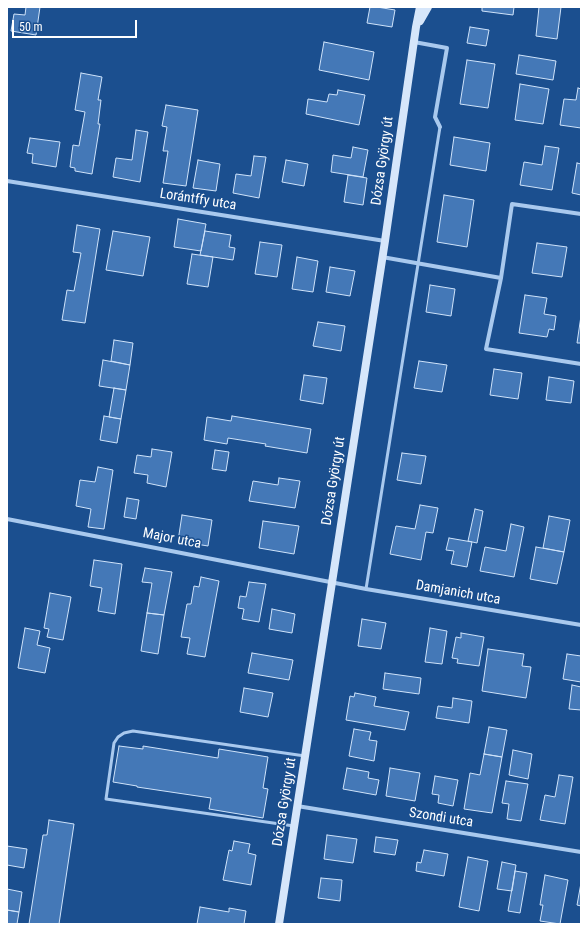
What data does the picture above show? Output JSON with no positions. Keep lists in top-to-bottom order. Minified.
{"streets":{"main road":["Dózsa György út"],"street":["Lorántffy utca","Major utca","Damjanich utca","Szondi utca"]},"crossings":[["Dózsa György út","Lorántffy utca"],["Dózsa György út","Major utca"],["Dózsa György út","Damjanich utca"],["Dózsa György út","Szondi utca"],["Major utca","Damjanich utca"]],"scale_bar":"50 m"}
